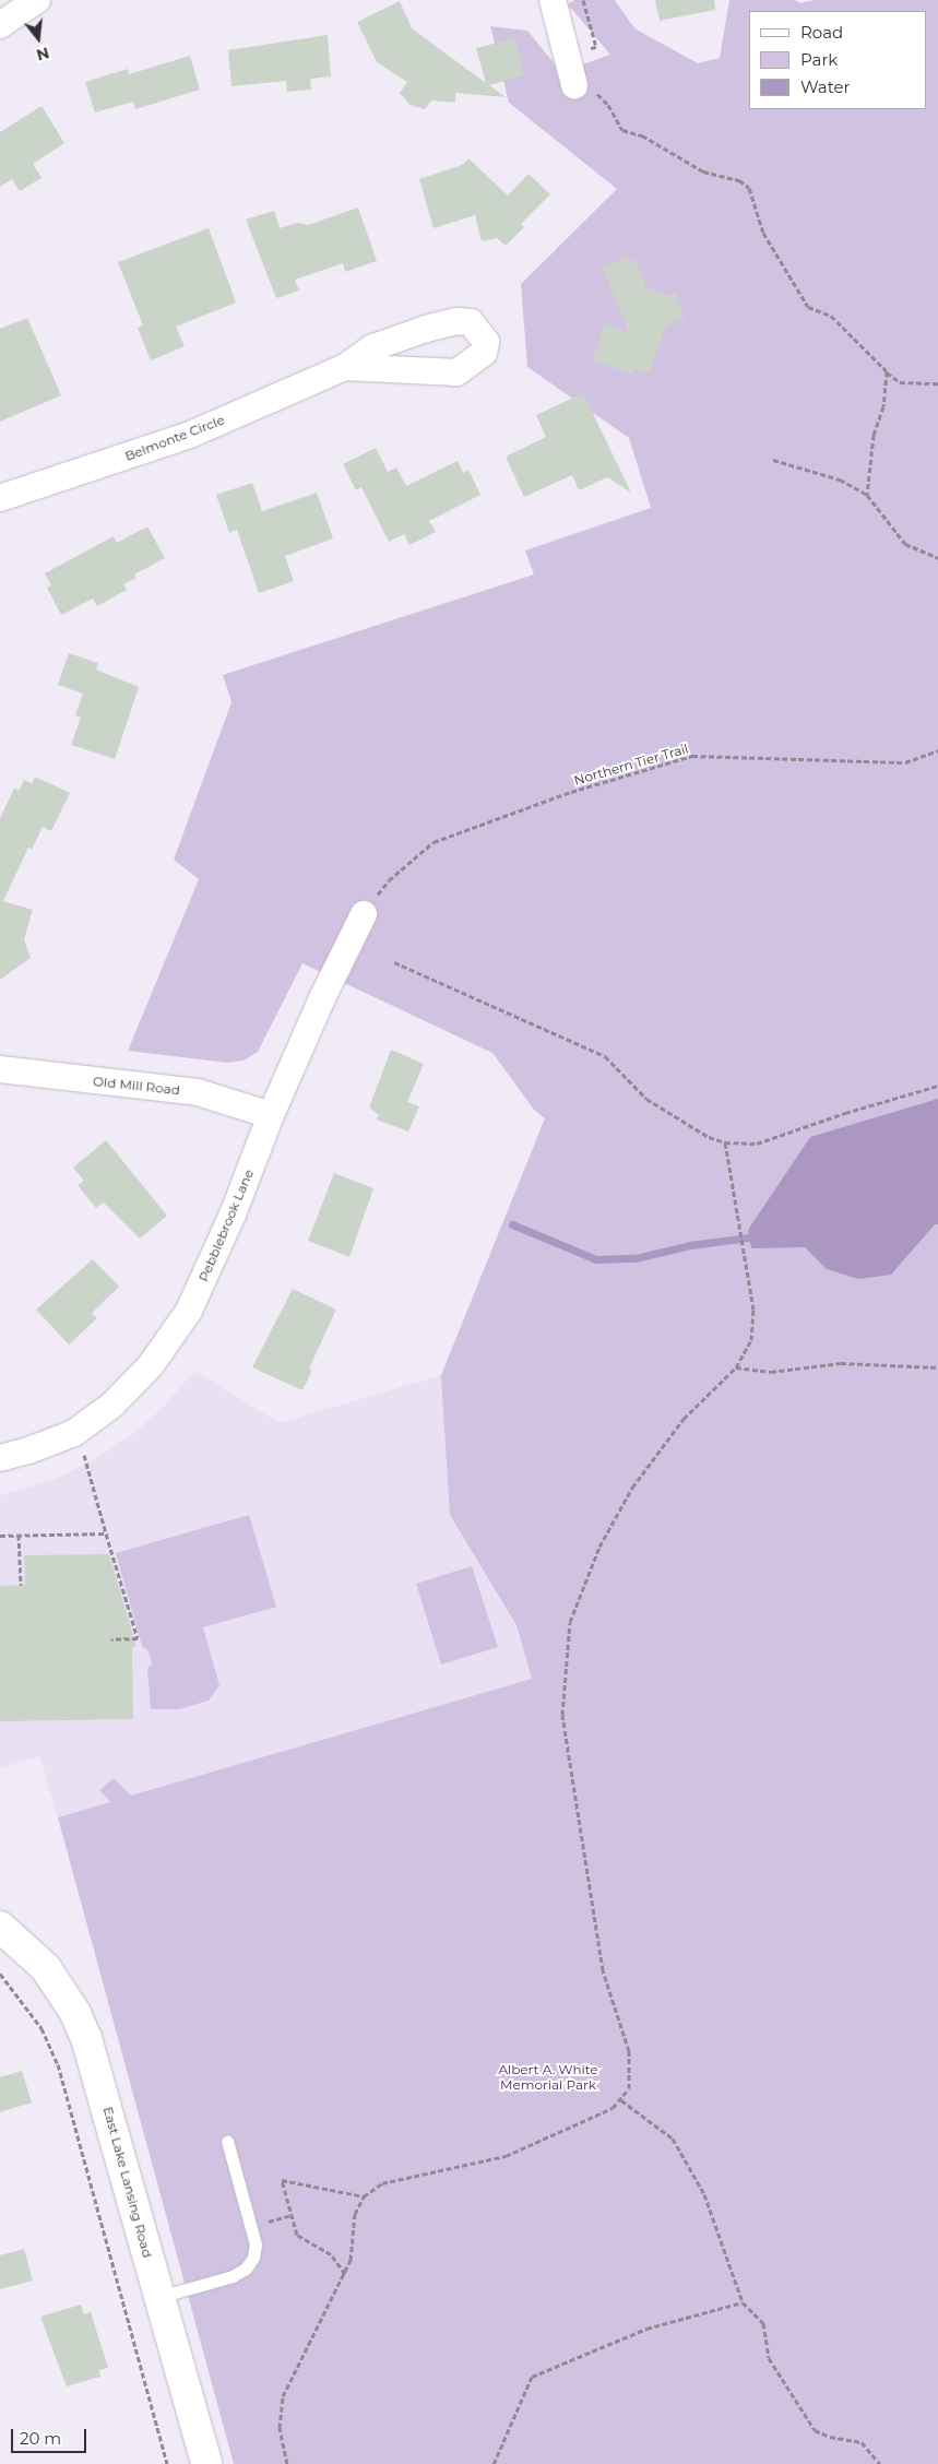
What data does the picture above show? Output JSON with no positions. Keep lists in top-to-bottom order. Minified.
{"streets":{"main road":["East Lake Lansing Road"],"street":["Belmonte Circle","Old Mill Road","Pebblebrook Lane"],"path":["Northern Tier Trail"]},"crossings":[["Northern Tier Trail","Pebblebrook Lane"],["Old Mill Road","Pebblebrook Lane"]],"parks":["Albert A. White Memorial Park"],"legend":["Road","Park","Water"],"scale_bar":"20 m","north":"bottom"}
